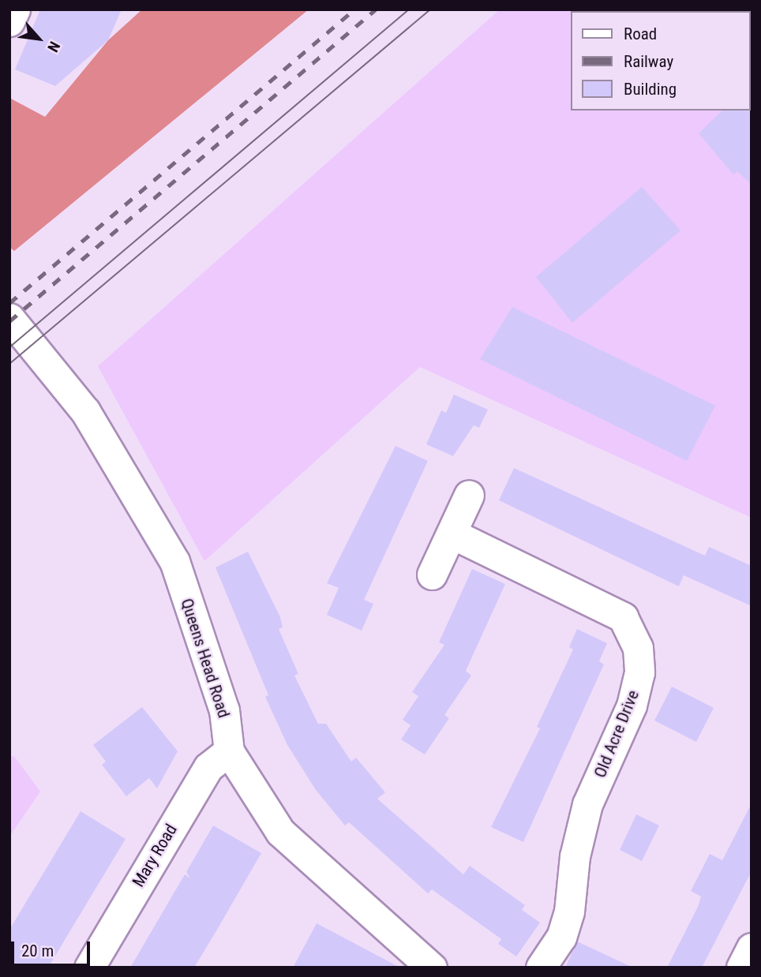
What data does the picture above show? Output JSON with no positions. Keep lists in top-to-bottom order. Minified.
{"streets":{"street":["Queens Head Road","Old Acre Drive","Mary Road"]},"crossings":[["Queens Head Road","Mary Road"]],"legend":["Road","Railway","Building"],"scale_bar":"20 m","north":"bottom right"}
